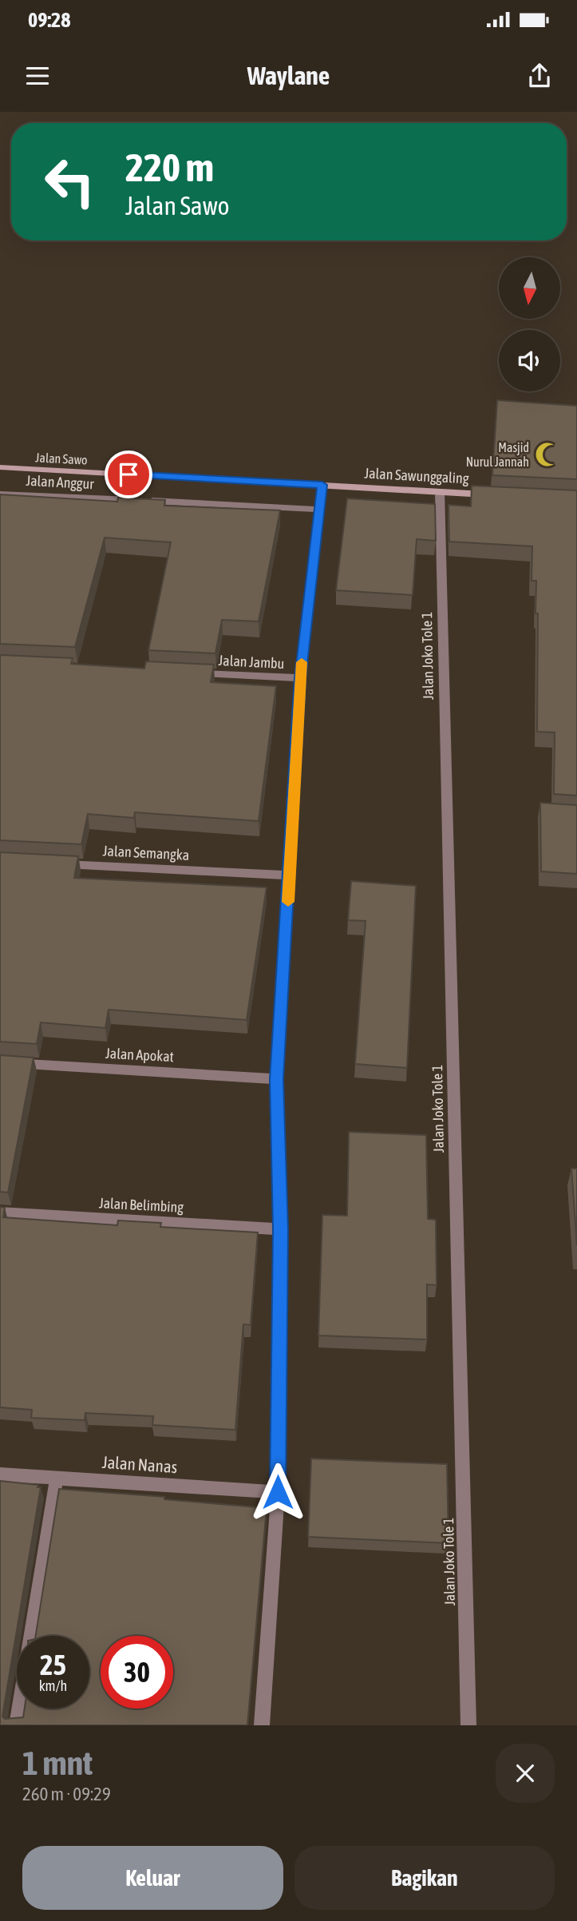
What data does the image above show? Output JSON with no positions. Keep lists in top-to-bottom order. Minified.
{"streets":{"street":["Jalan Sawo","Jalan Sawunggaling","Jalan Anggur","Jalan Joko Tole 1","Jalan Jambu","Jalan Semangka","Jalan Apokat","Jalan Belimbing","Jalan Nanas"]},"crossings":[["Jalan Sawo","Jalan Sawunggaling"],["Jalan Sawunggaling","Jalan Joko Tole 1"]],"places":{"mosque":["Masjid Nurul Jannah"]},"north":"bottom","page":{"status":"09:28","header":"Waylane","turn":["220 m","Jalan Sawo"],"speed":"25 km/h","limit":"30","heading":["1 mnt","260 m · 09:29"],"buttons":["Keluar","Bagikan"]}}
